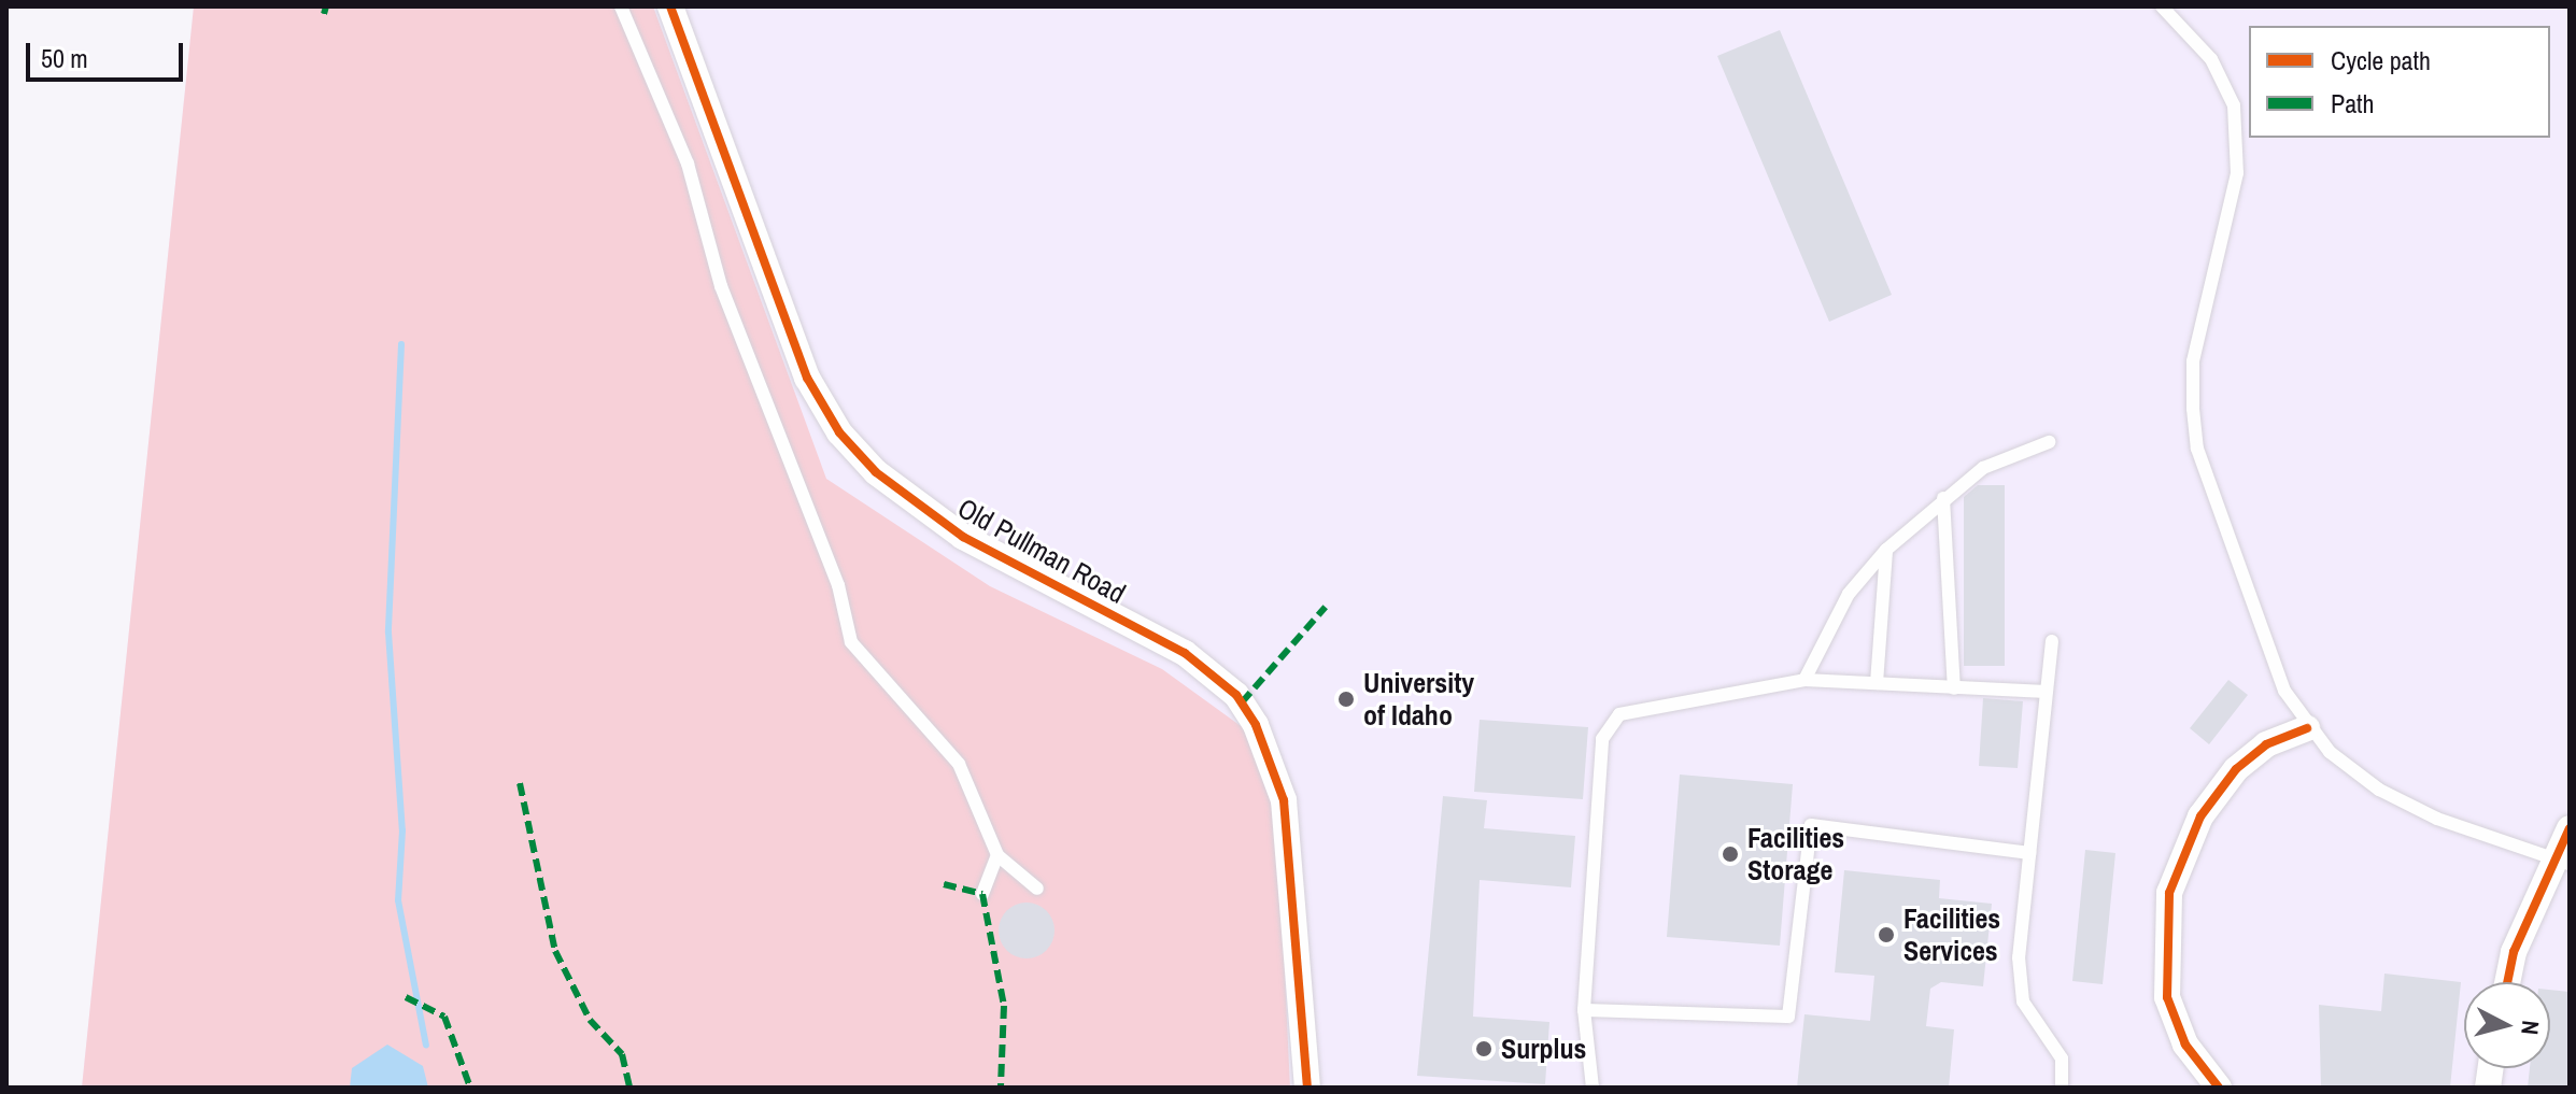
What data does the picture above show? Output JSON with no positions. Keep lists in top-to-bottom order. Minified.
{"streets":{"street":["Old Pullman Road"]},"places":["University of Idaho","Facilities Storage","Facilities Services","Surplus"],"legend":["Cycle path","Path"],"scale_bar":"50 m","north":"right"}
